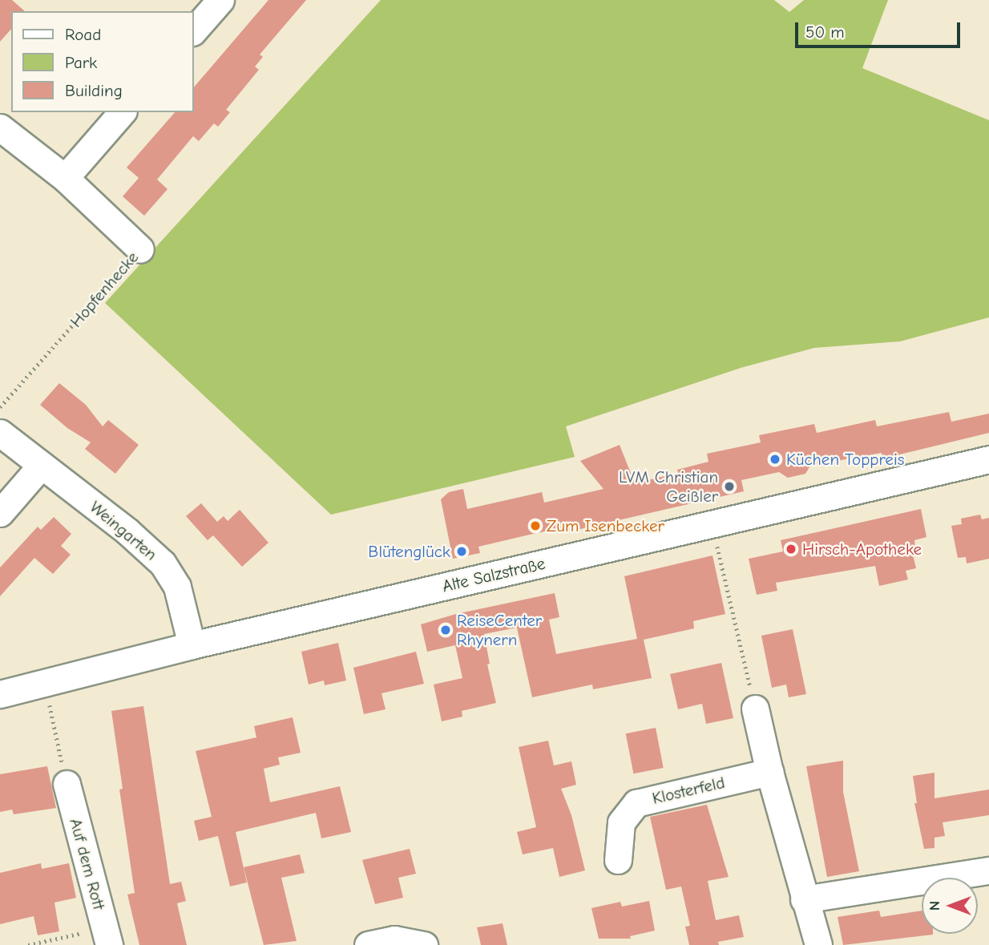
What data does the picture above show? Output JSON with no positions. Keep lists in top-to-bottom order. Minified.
{"streets":{"street":["Hopfenhecke","Weingarten","Alte Salzstraße","Klosterfeld","Auf dem Rott"]},"crossings":[["Weingarten","Alte Salzstraße"]],"places":["Küchen Toppreis","LVM Christian Geißler","Zum Isenbecker","Hirsch-Apotheke","Blütenglück","ReiseCenter Rhynern"],"legend":["Road","Park","Building"],"scale_bar":"50 m","north":"left"}
